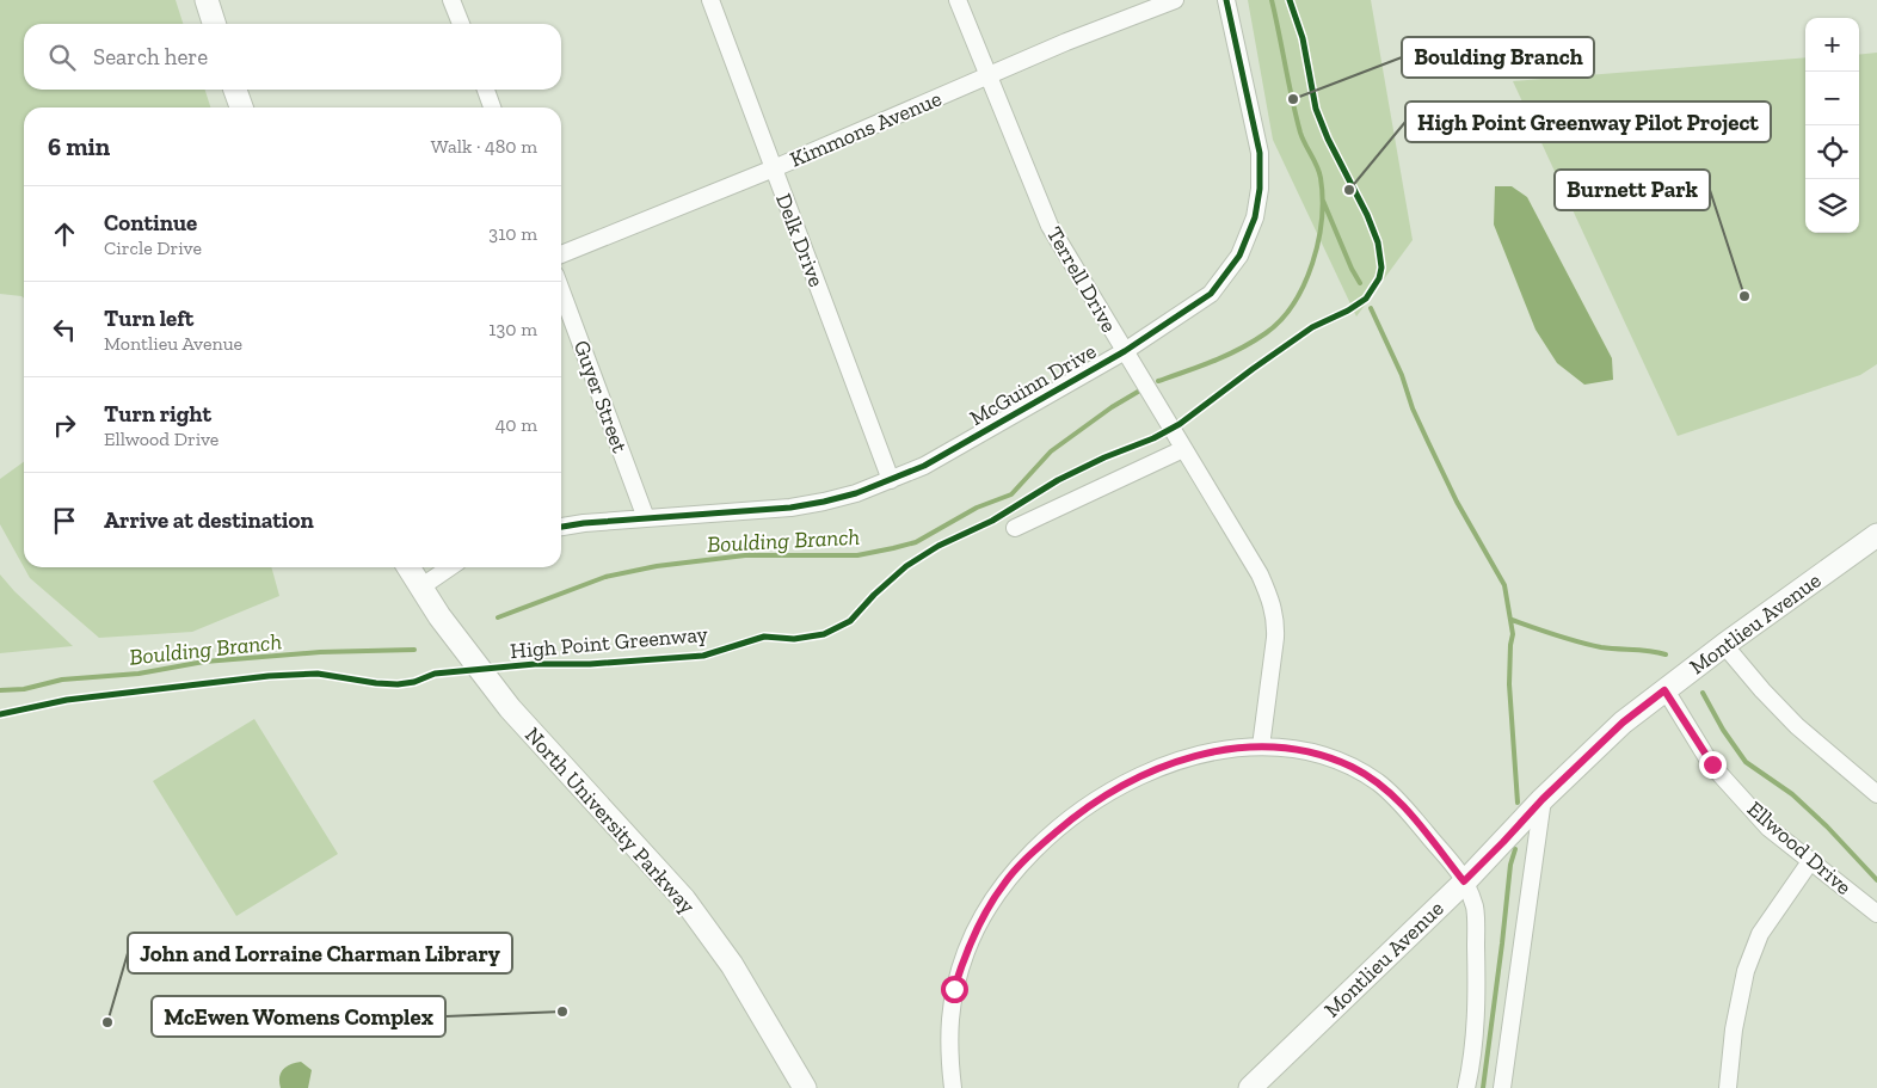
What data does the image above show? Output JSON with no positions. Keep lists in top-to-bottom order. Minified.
{"streets":{"street":["Kimmons Avenue","Delk Drive","Terrell Drive","McGuinn Drive","Guyer Street","Montlieu Avenue","North University Parkway","Ellwood Drive"],"cycle path":["High Point Greenway"]},"crossings":[["Kimmons Avenue","Delk Drive"],["Kimmons Avenue","Terrell Drive"],["Delk Drive","McGuinn Drive"],["Terrell Drive","McGuinn Drive"],["McGuinn Drive","Guyer Street"],["Montlieu Avenue","Ellwood Drive"]],"water":["Boulding Branch"],"places":["Boulding Branch","High Point Greenway Pilot Project","Burnett Park","McEwen Womens Complex","John and Lorraine Charman Library"],"page":{"map_buttons":["+","−"],"search":"Search here","heading":["6 min","Walk · 480 m"],"list":[["Continue","Circle Drive","310 m"],["Turn left","Montlieu Avenue","130 m"],["Turn right","Ellwood Drive","40 m"],"Arrive at destination"]}}
